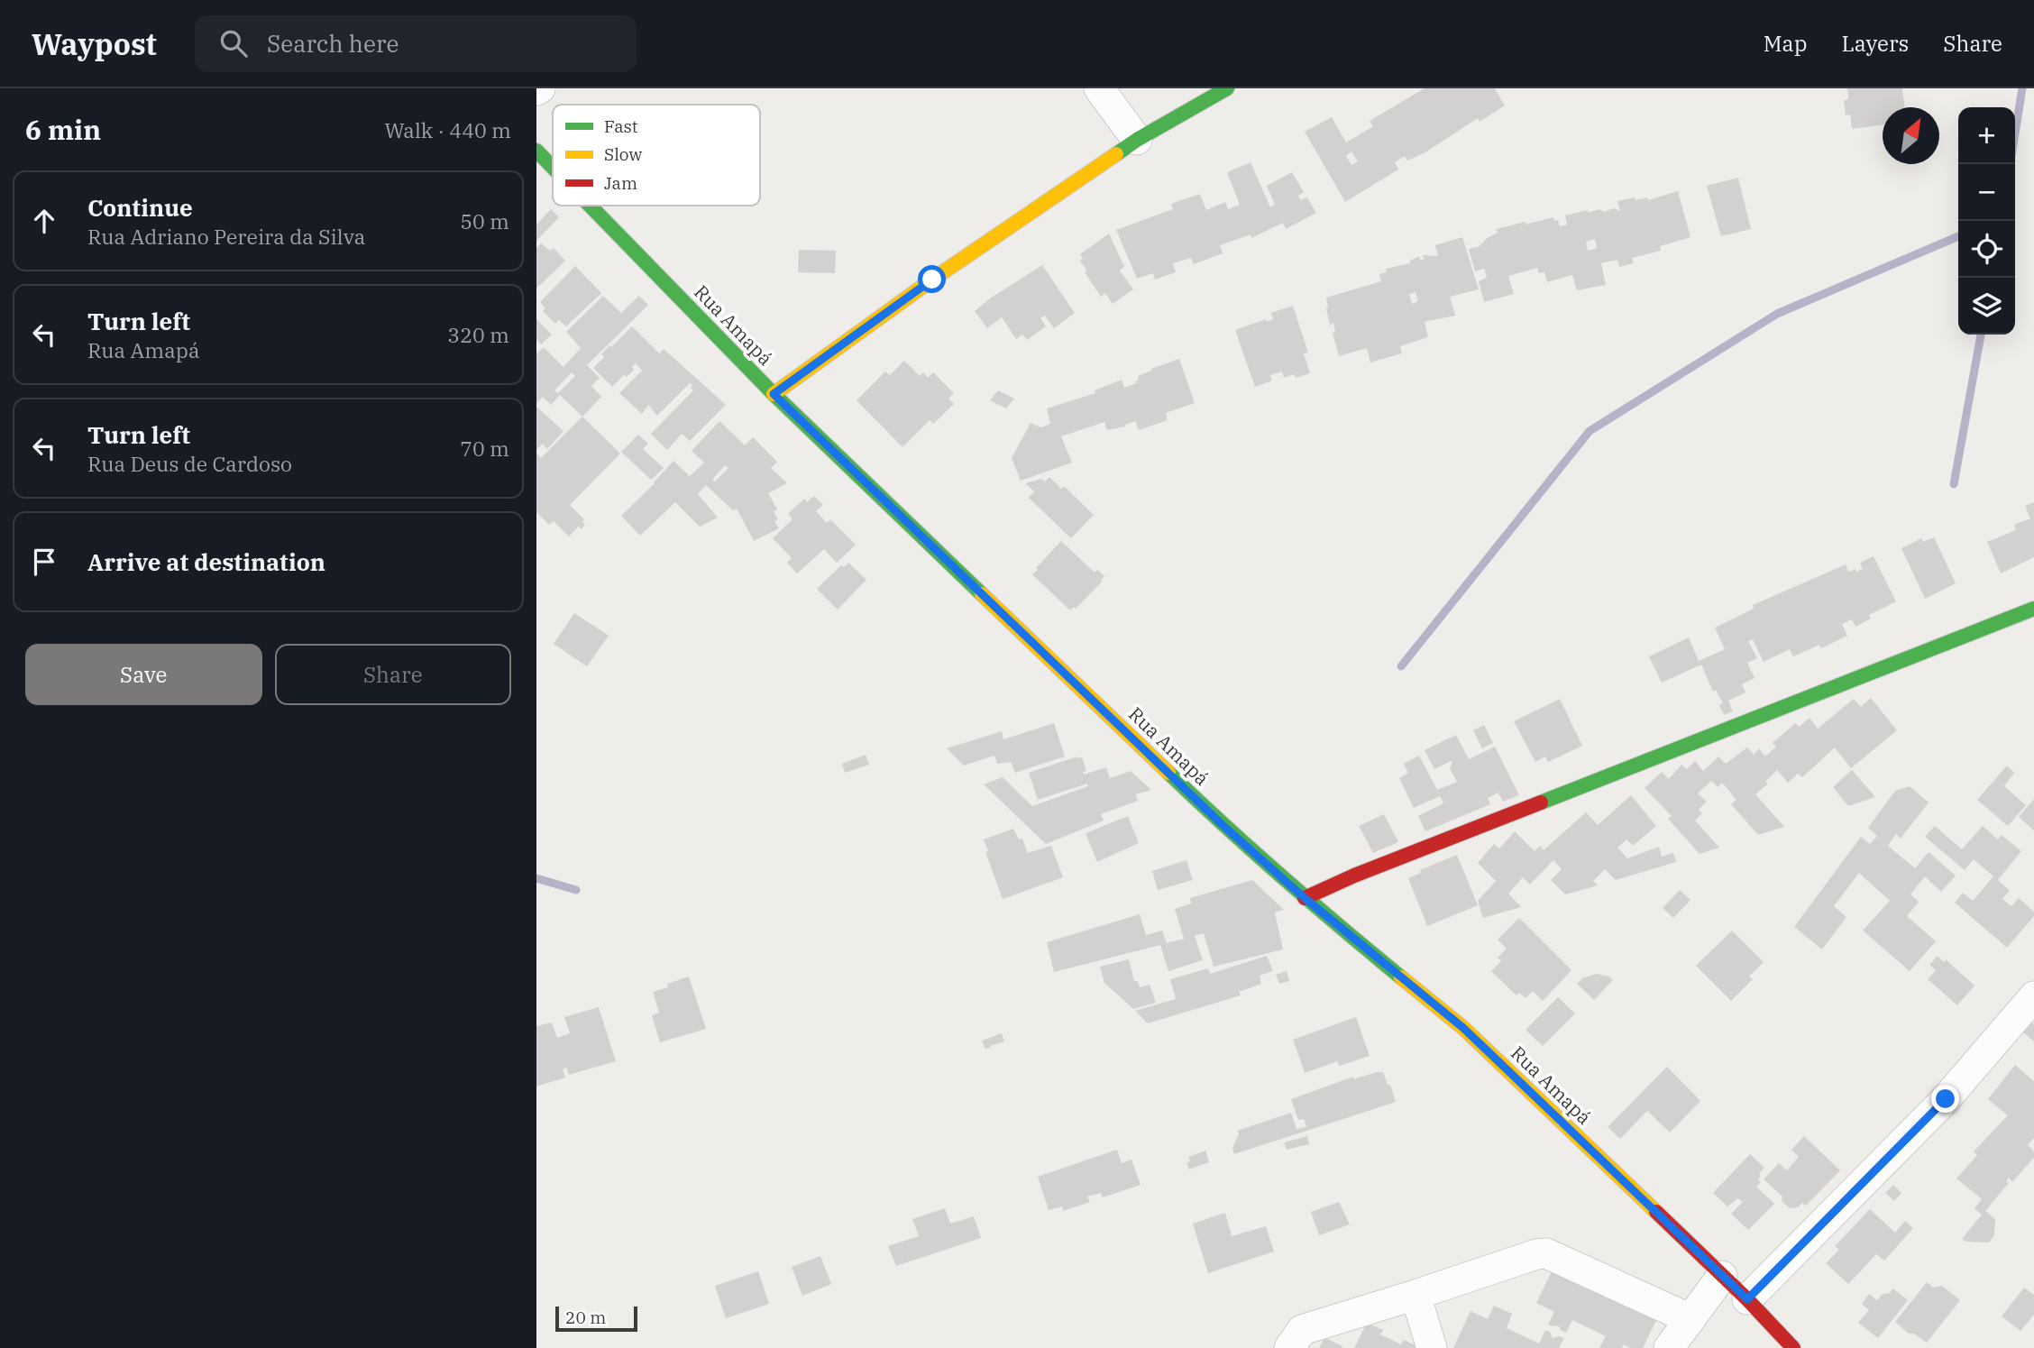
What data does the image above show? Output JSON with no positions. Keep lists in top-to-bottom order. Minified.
{"streets":{"street":["Rua Amapá"]},"legend":["Fast","Slow","Jam"],"scale_bar":"20 m","north":"top right","page":{"header":"Waypost","search":"Search here","nav":["Map","Layers","Share"],"heading":["6 min","Walk · 440 m"],"map_buttons":["+","−"],"list":[["Continue","Rua Adriano Pereira da Silva","50 m"],["Turn left","Rua Amapá","320 m"],["Turn left","Rua Deus de Cardoso","70 m"],"Arrive at destination"],"buttons":["Save","Share"],"scale":"20 m"}}
